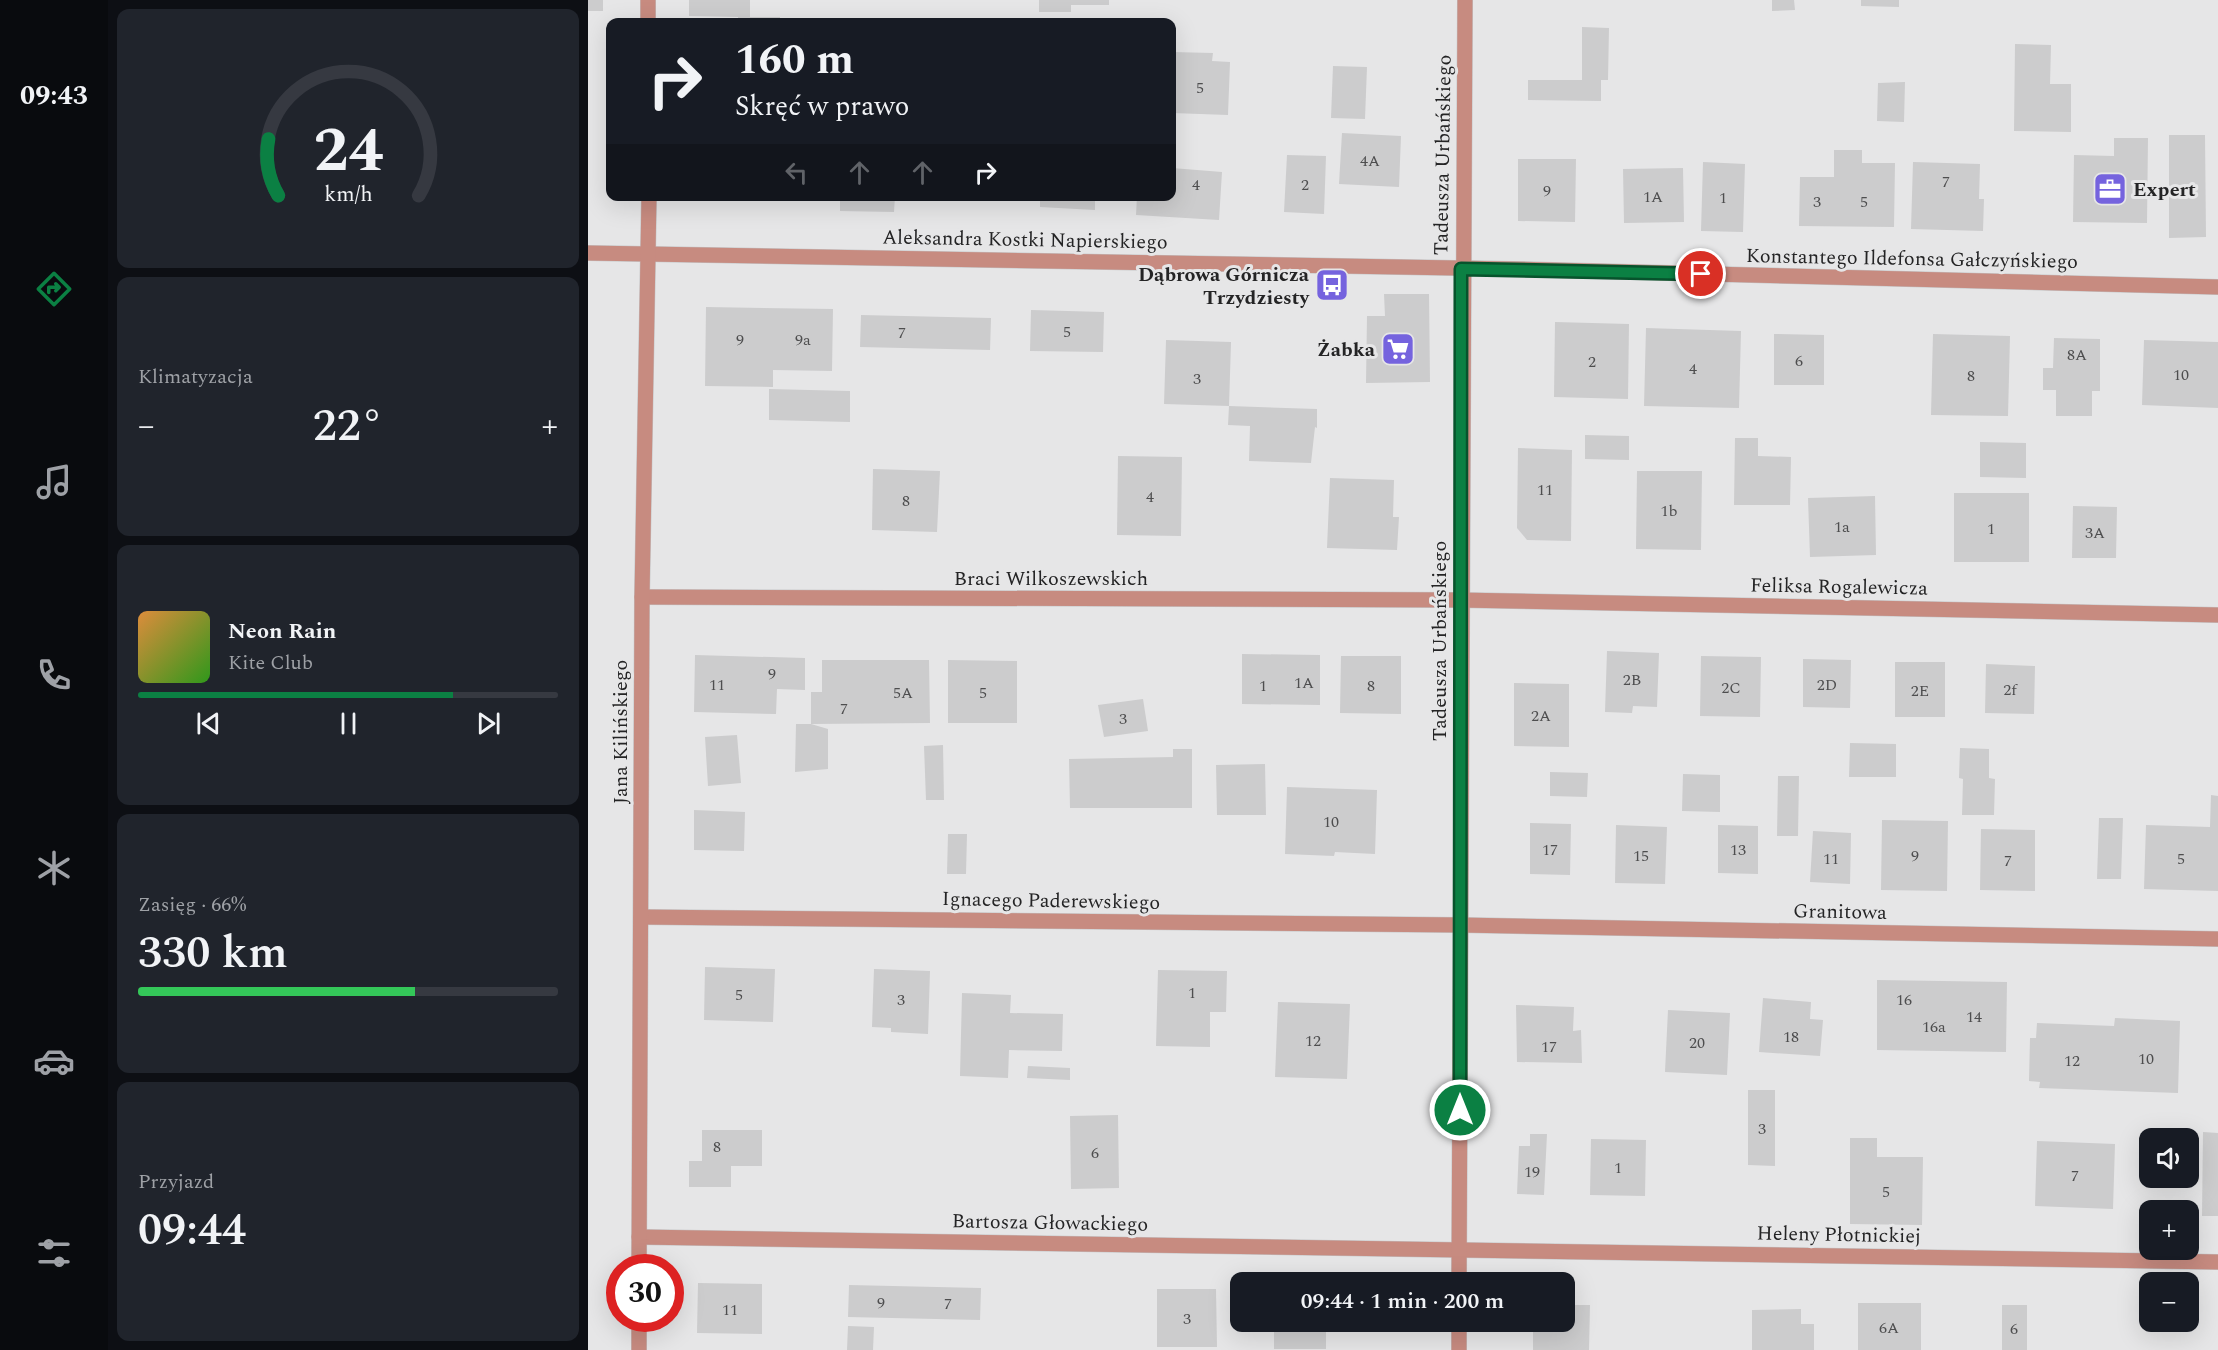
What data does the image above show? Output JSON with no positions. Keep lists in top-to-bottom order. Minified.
{"streets":{"street":["Tadeusza Urbańskiego","Aleksandra Kostki Napierskiego","Konstantego Ildefonsa Gałczyńskiego","Braci Wilkoszewskich","Feliksa Rogalewicza","Jana Kilińskiego","Ignacego Paderewskiego","Granitowa","Bartosza Głowackiego","Heleny Płotnickiej"]},"crossings":[["Tadeusza Urbańskiego","Aleksandra Kostki Napierskiego"],["Tadeusza Urbańskiego","Konstantego Ildefonsa Gałczyńskiego"],["Tadeusza Urbańskiego","Braci Wilkoszewskich"],["Tadeusza Urbańskiego","Feliksa Rogalewicza"],["Tadeusza Urbańskiego","Ignacego Paderewskiego"],["Tadeusza Urbańskiego","Granitowa"],["Tadeusza Urbańskiego","Bartosza Głowackiego"],["Tadeusza Urbańskiego","Heleny Płotnickiej"],["Aleksandra Kostki Napierskiego","Konstantego Ildefonsa Gałczyńskiego"],["Aleksandra Kostki Napierskiego","Jana Kilińskiego"],["Braci Wilkoszewskich","Feliksa Rogalewicza"],["Braci Wilkoszewskich","Jana Kilińskiego"],["Jana Kilińskiego","Ignacego Paderewskiego"],["Jana Kilińskiego","Bartosza Głowackiego"],["Ignacego Paderewskiego","Granitowa"],["Bartosza Głowackiego","Heleny Płotnickiej"]],"places":{"office":["Expert"],"bus stop":["Dąbrowa Górnicza Trzydziesty"],"supermarket":["Żabka"]},"house_numbers":["5","4A","7","4","2","9","1A","1","3","5","5","7","9","9a","8A","6","2","4","10","8","3","11","4","8","1b","1a","1","3A","9","2B","1A","11","2D","1","8","2C","2f","2E","5A","5","7","2A","3","10","17","13","15","9","11","5","7","1","5","3","16","14","16a","18","12","20","17","10","12","3","8","6","1","19","7","5","9","7","11","3","6A","6"],"page":{"tabs":"09:43","turn":["160 m","Skręć w prawo"],"tile":["Klimatyzacja",["Zasięg · 66%","330 km"],["Przyjazd","09:44"]],"heat":["−","22°","+"],"song":["Neon Rain","Kite Club"],"map_buttons":["+","−"],"limit":"30","trip":"09:44 · 1 min · 200 m","gauge":["24","km/h"]}}
